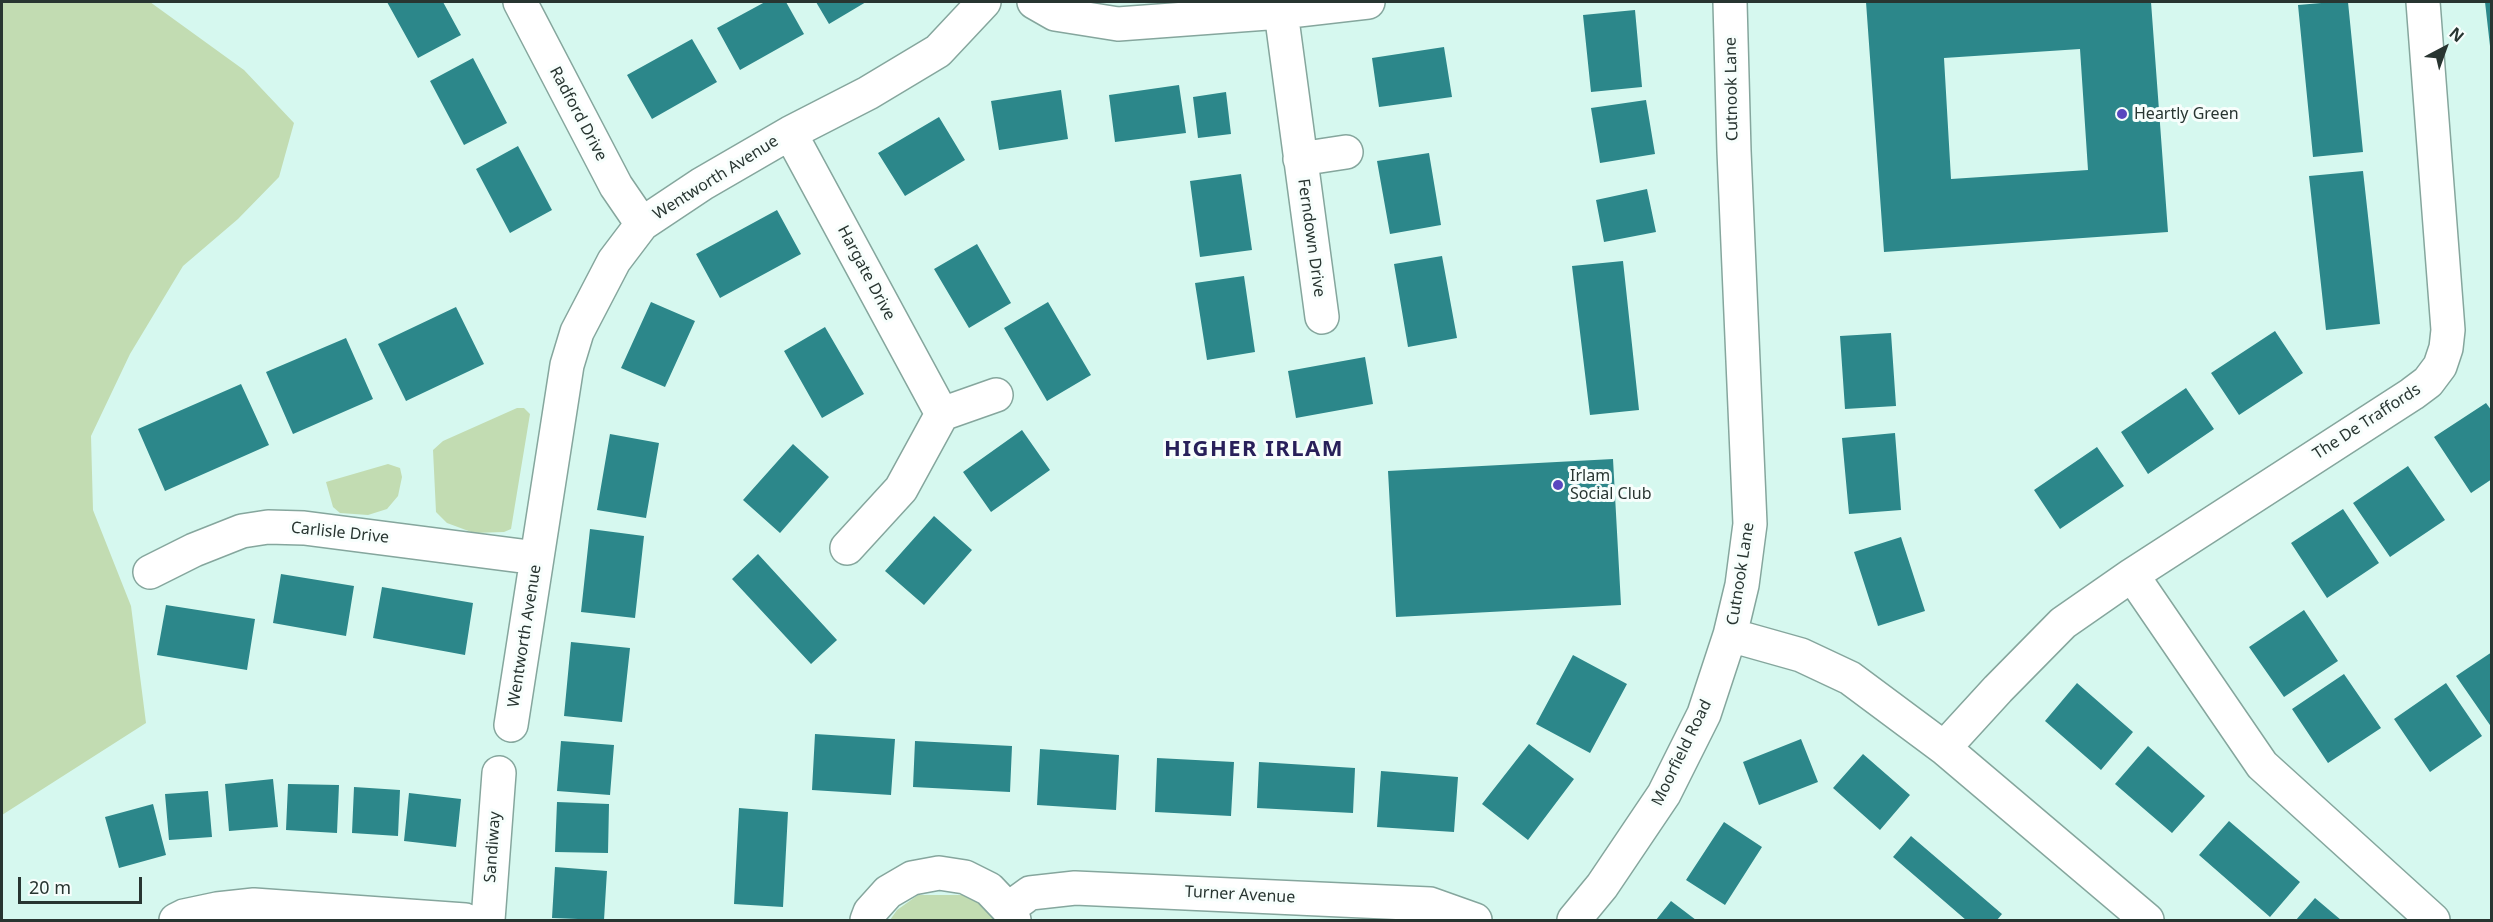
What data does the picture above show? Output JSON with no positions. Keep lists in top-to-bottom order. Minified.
{"streets":{"street":["Cutnook Lane","Radford Drive","Wentworth Avenue","Ferndown Drive","Hargate Drive","The De Traffords","Carlisle Drive","Moorfield Road","Sandiway","Turner Avenue"]},"crossings":[["Cutnook Lane","The De Traffords"],["Cutnook Lane","Moorfield Road"],["Radford Drive","Wentworth Avenue"],["Wentworth Avenue","Hargate Drive"],["Wentworth Avenue","Carlisle Drive"]],"districts":["HIGHER IRLAM"],"places":["Heartly Green","Irlam Social Club"],"scale_bar":"20 m","north":"top right"}
